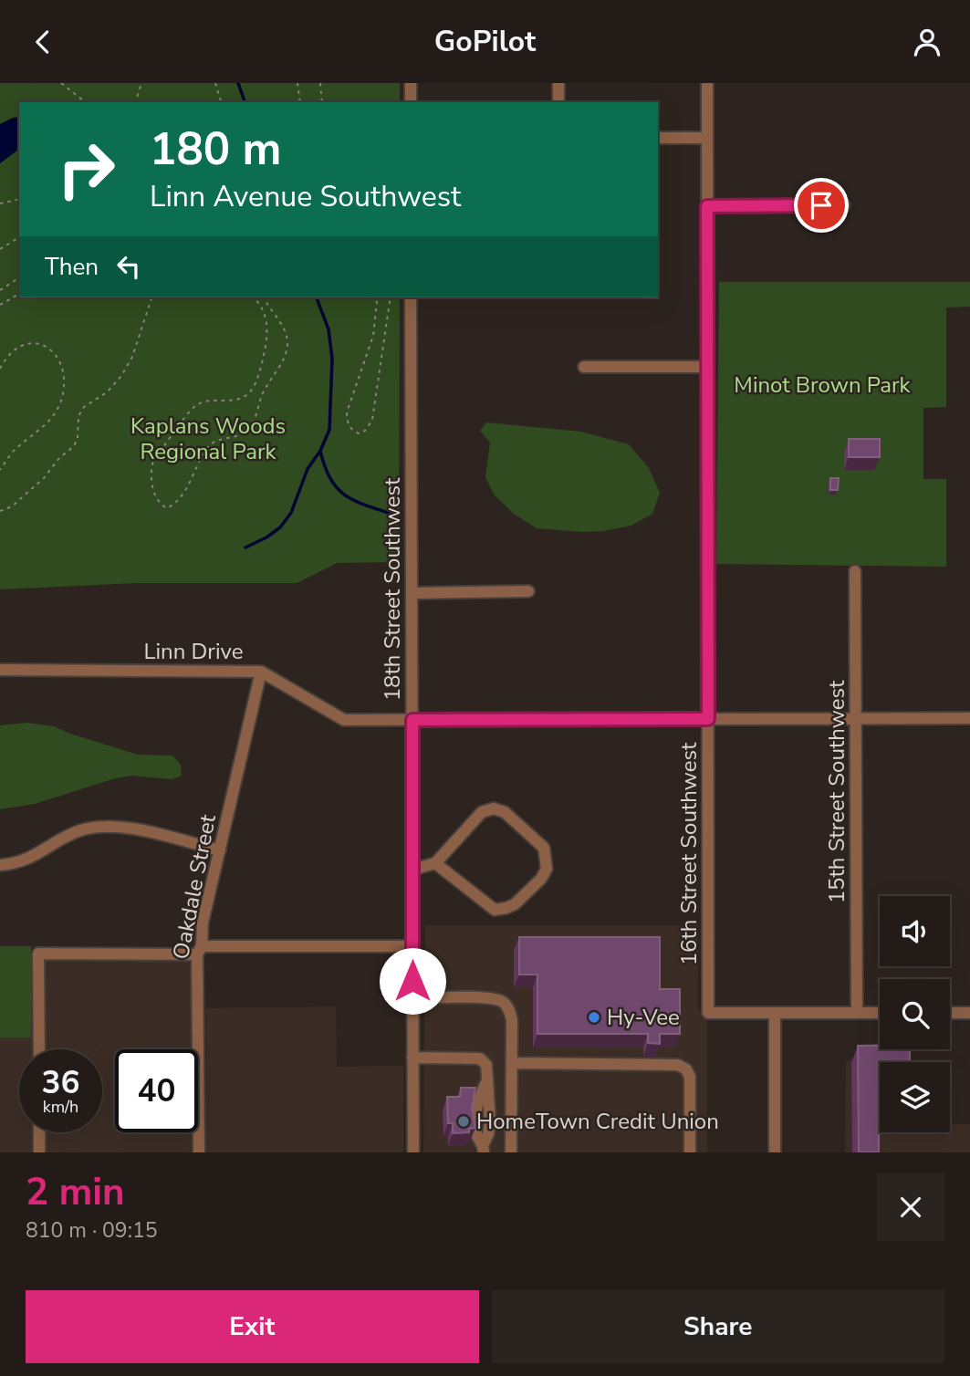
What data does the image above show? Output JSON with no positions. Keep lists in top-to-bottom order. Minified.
{"streets":{"street":["18th Street Southwest","Linn Drive","15th Street Southwest","16th Street Southwest","Oakdale Street"]},"crossings":[["18th Street Southwest","Linn Drive"],["Linn Drive","15th Street Southwest"],["Linn Drive","16th Street Southwest"],["Linn Drive","Oakdale Street"]],"parks":["Minot Brown Park","Kaplans Woods Regional Park"],"places":["Hy-Vee","HomeTown Credit Union"],"page":{"header":"GoPilot","turn":["180 m","Linn Avenue Southwest"],"then":"Then","speed":"36 km/h","limit":"40","heading":["2 min","810 m · 09:15"],"buttons":["Exit","Share"]}}
